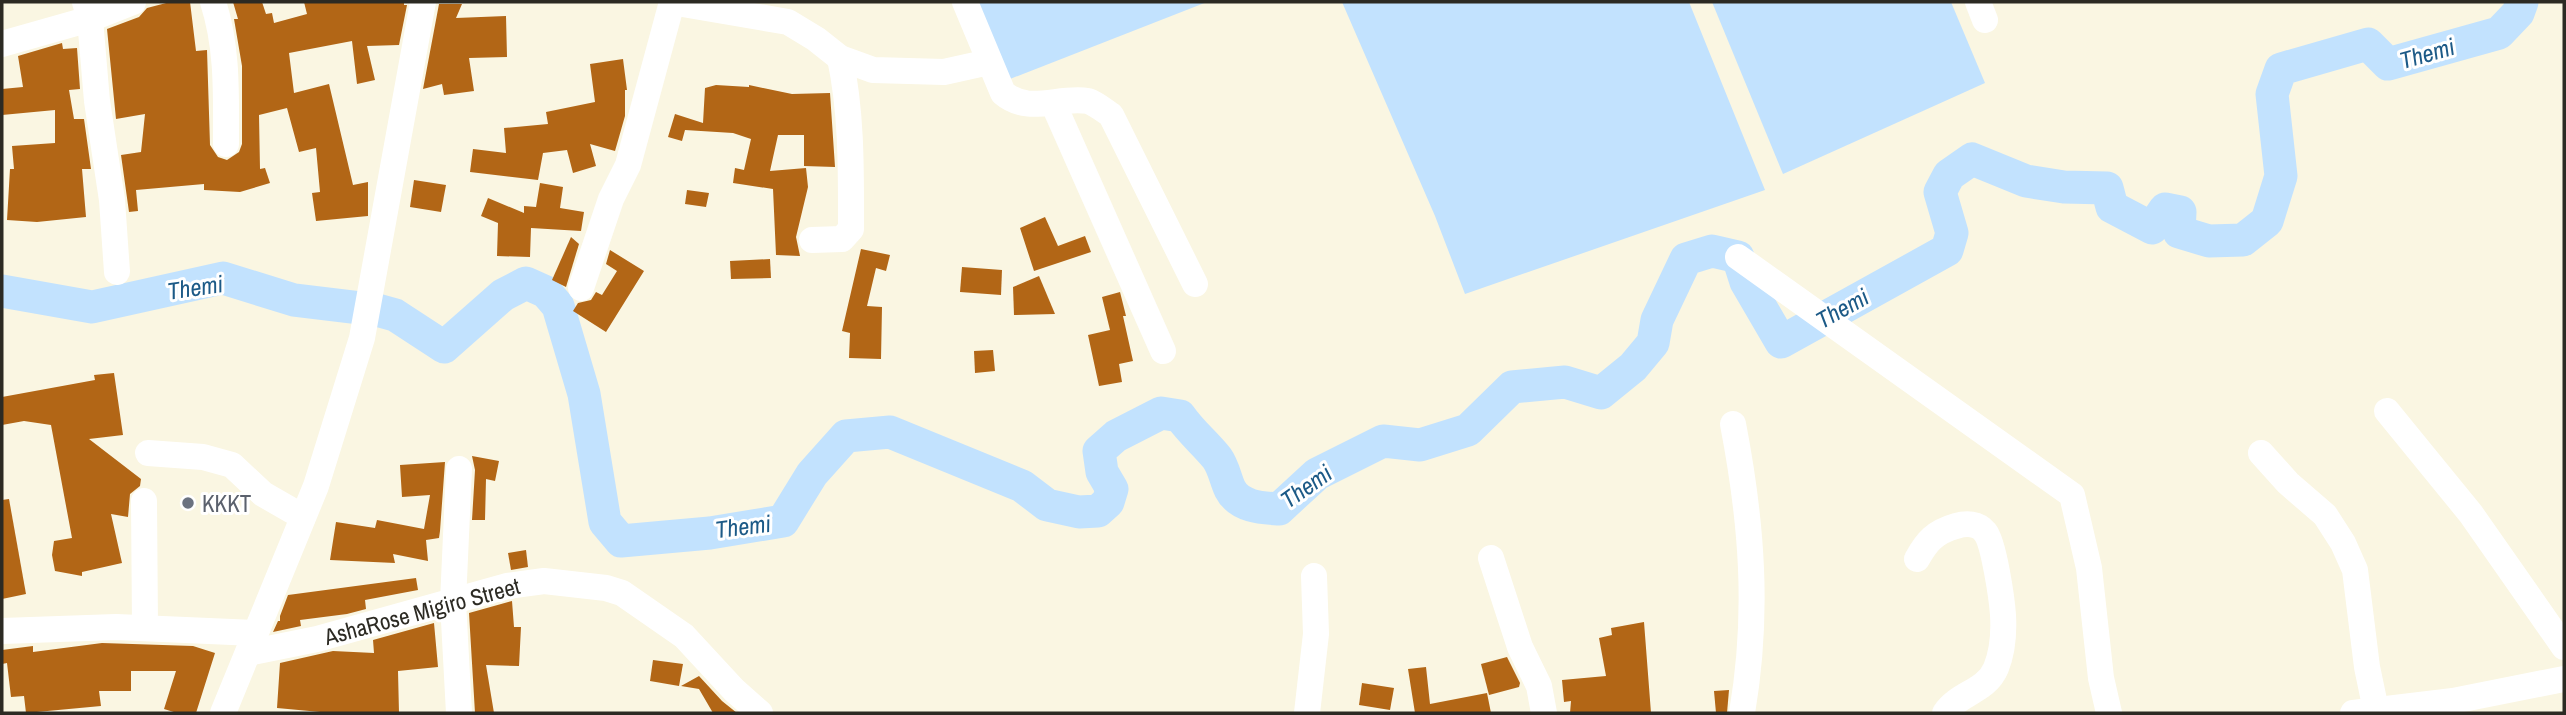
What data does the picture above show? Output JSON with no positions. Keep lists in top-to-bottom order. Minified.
{"streets":{"street":["AshaRose Migiro Street"]},"water":["Themi"],"places":["KKKT"]}
